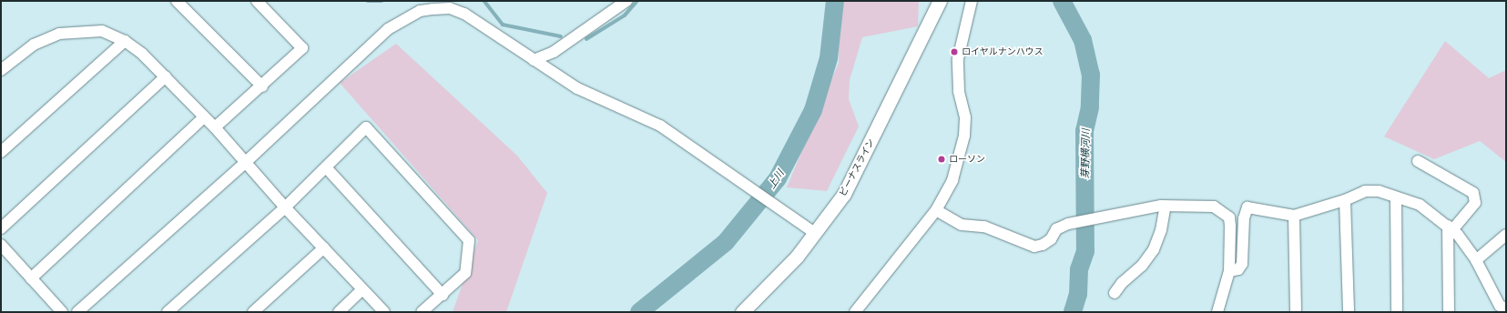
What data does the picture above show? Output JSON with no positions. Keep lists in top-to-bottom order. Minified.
{"streets":{"main road":["ビーナスライン"]},"water":["芽野横河川","上川"],"places":["ロイヤルナンハウス","ローソン"]}
